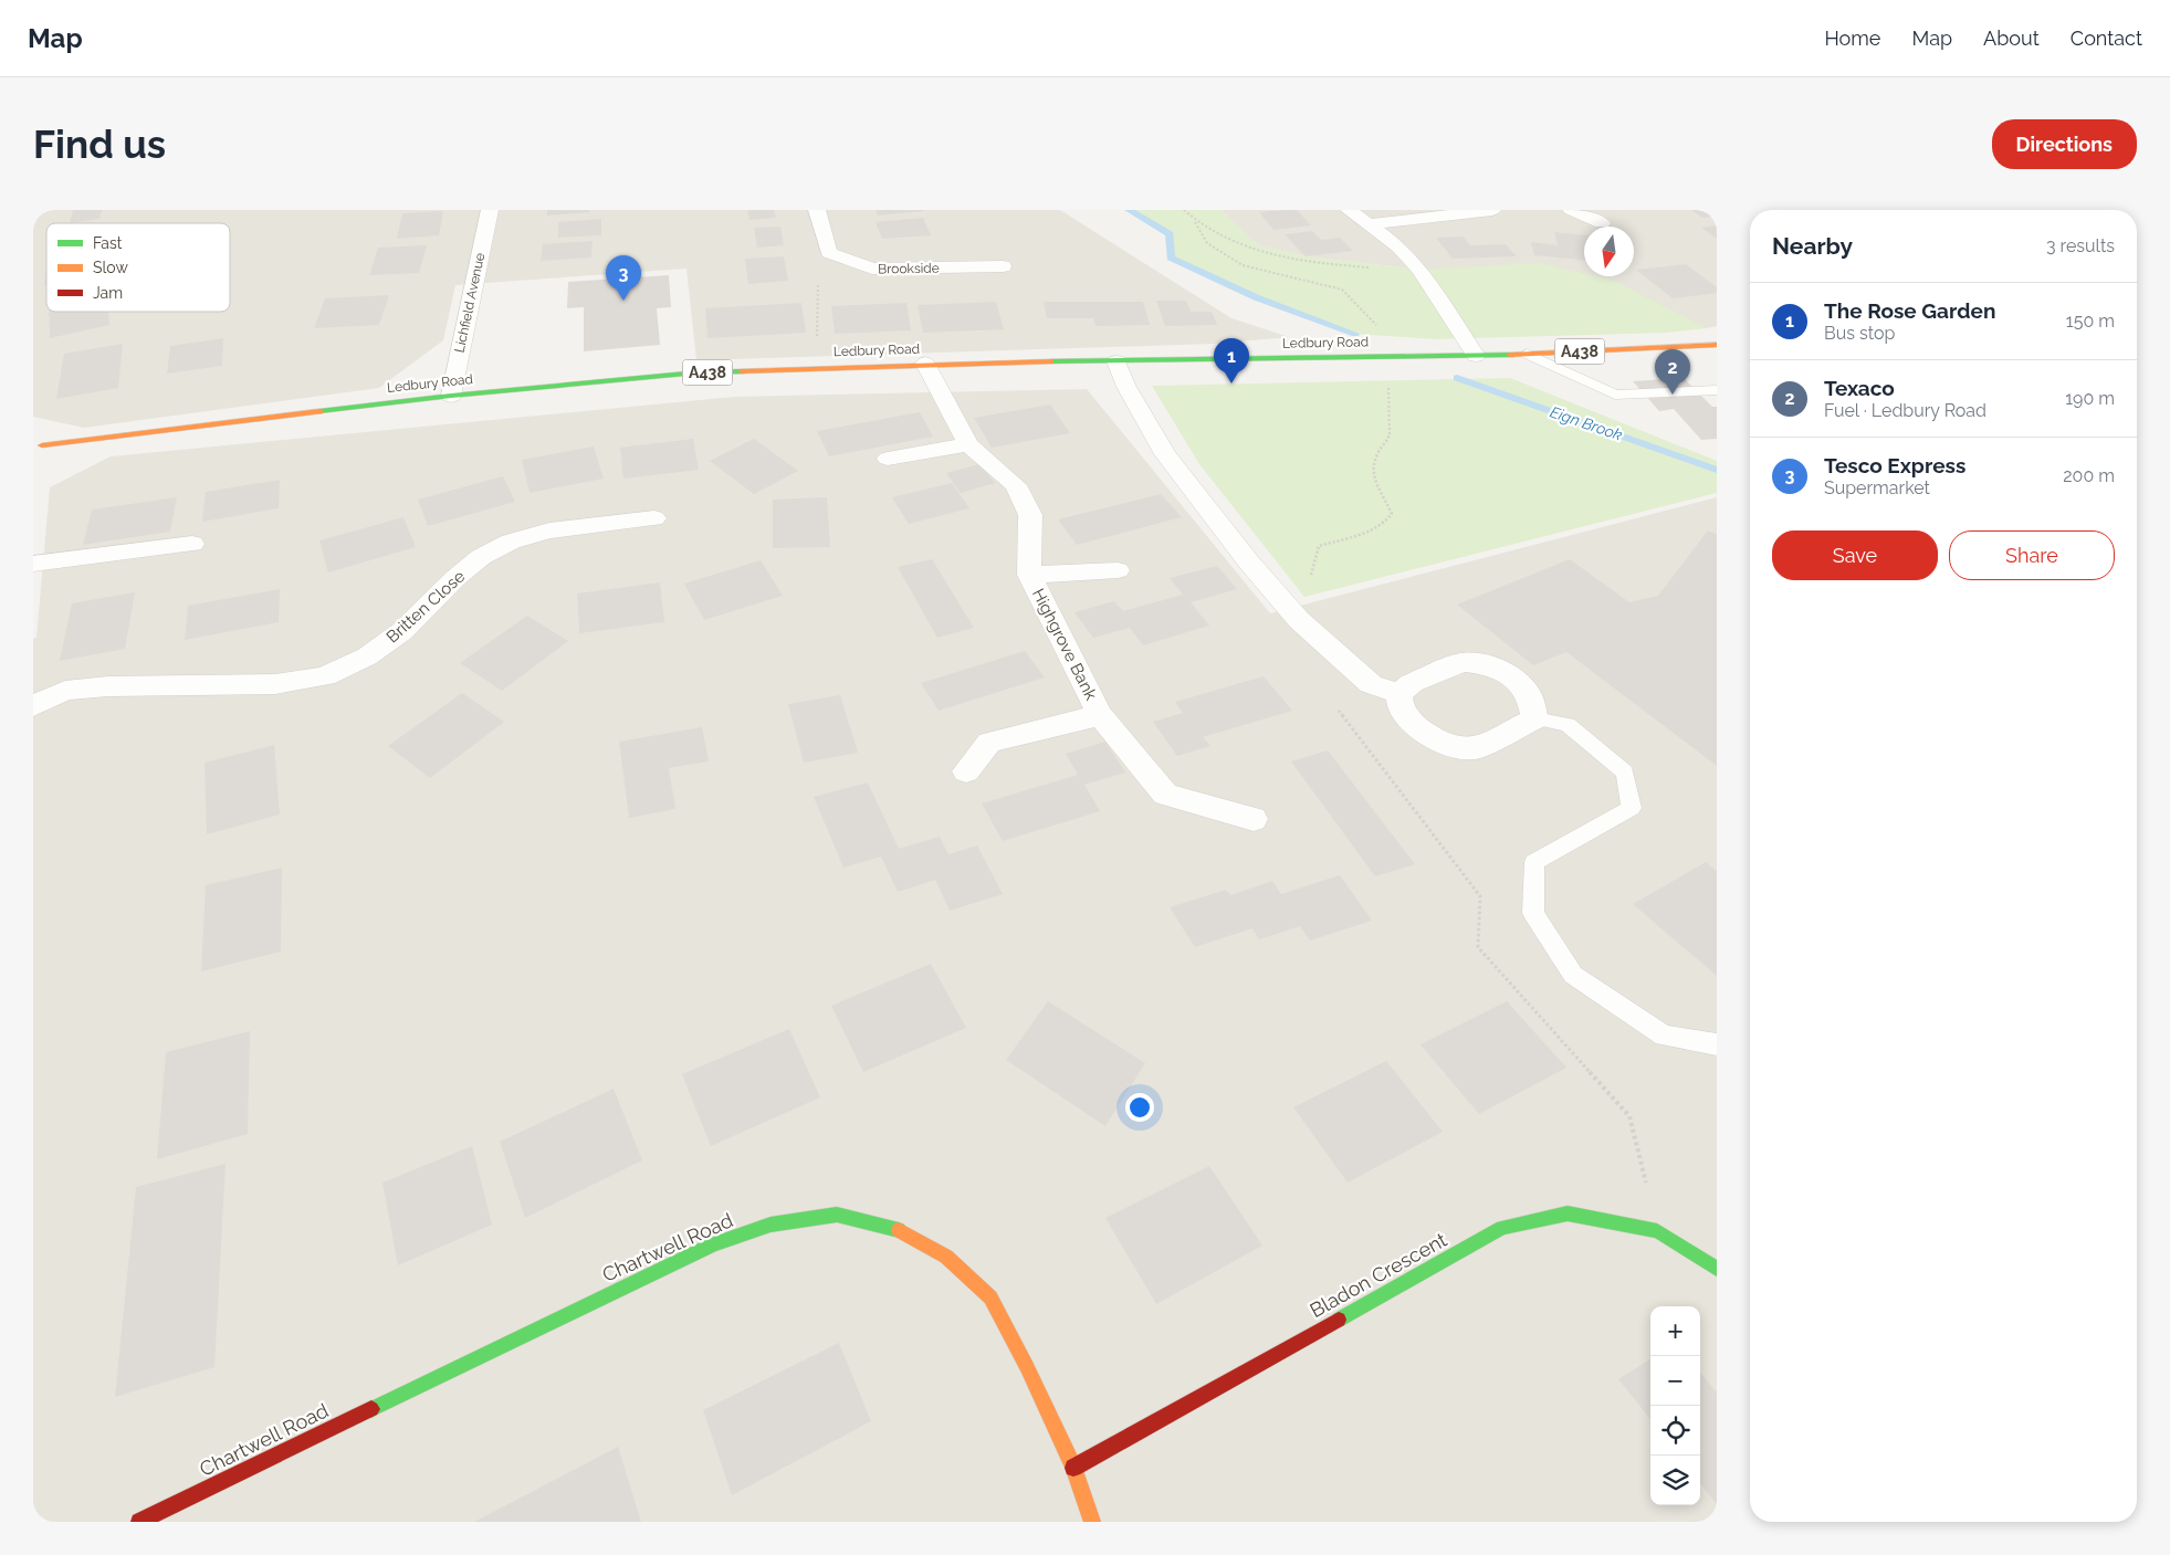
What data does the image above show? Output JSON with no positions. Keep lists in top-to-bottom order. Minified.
{"streets":{"main road":["Ledbury Road","A438","Chartwell Road","Bladon Crescent"],"street":["Brookside","Lichfield Avenue","Britten Close","Highgrove Bank"]},"crossings":[["Lichfield Avenue","Ledbury Road"],["Ledbury Road","Highgrove Bank"],["Chartwell Road","Bladon Crescent"]],"water":["Eign Brook"],"legend":["Fast","Slow","Jam"],"north":"bottom","page":{"header":"Map","nav":["Home","Map","About","Contact"],"buttons":["Directions",["Save","Share"]],"title":"Find us","heading":["Nearby","3 results"],"pins":["3","1","2"],"list":[{"mark":"1","name":"The Rose Garden","note":"Bus stop","value":"150 m"},{"mark":"2","name":"Texaco","note":"Fuel · Ledbury Road","value":"190 m"},{"mark":"3","name":"Tesco Express","note":"Supermarket","value":"200 m"}],"map_buttons":["+","−"]}}
